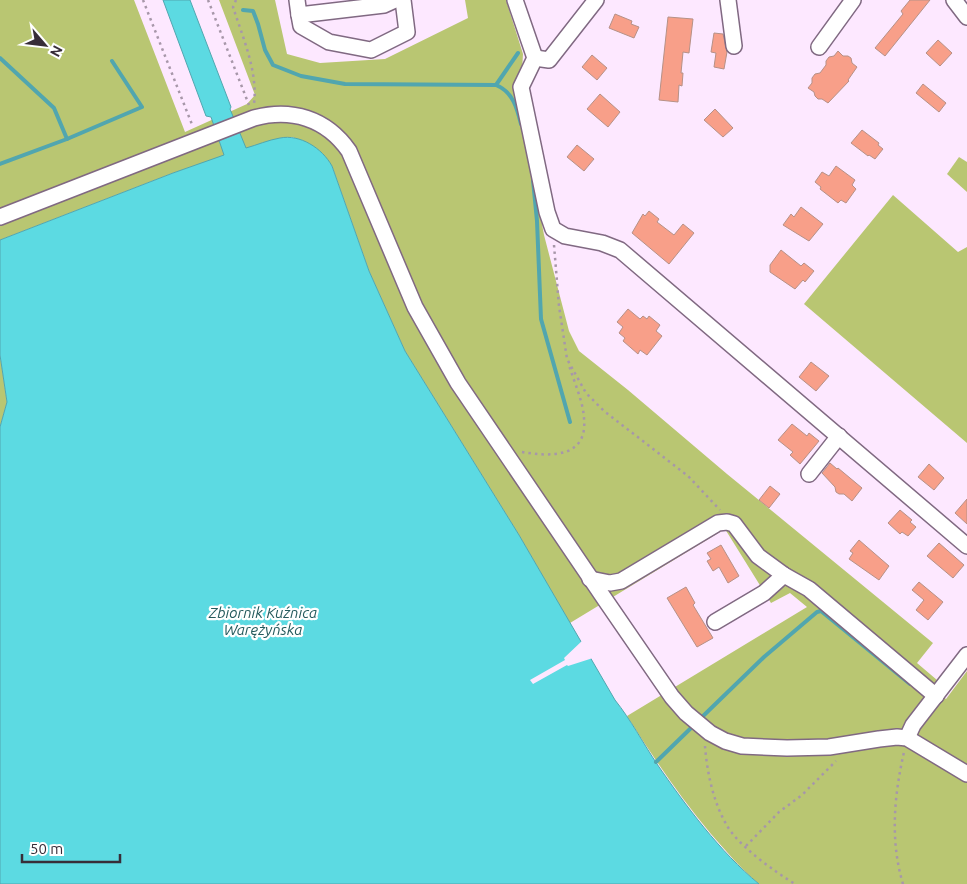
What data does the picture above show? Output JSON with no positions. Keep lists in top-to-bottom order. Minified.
{"water":["Zbiornik Kuźnica Warężyńska"],"scale_bar":"50 m","north":"bottom right"}
